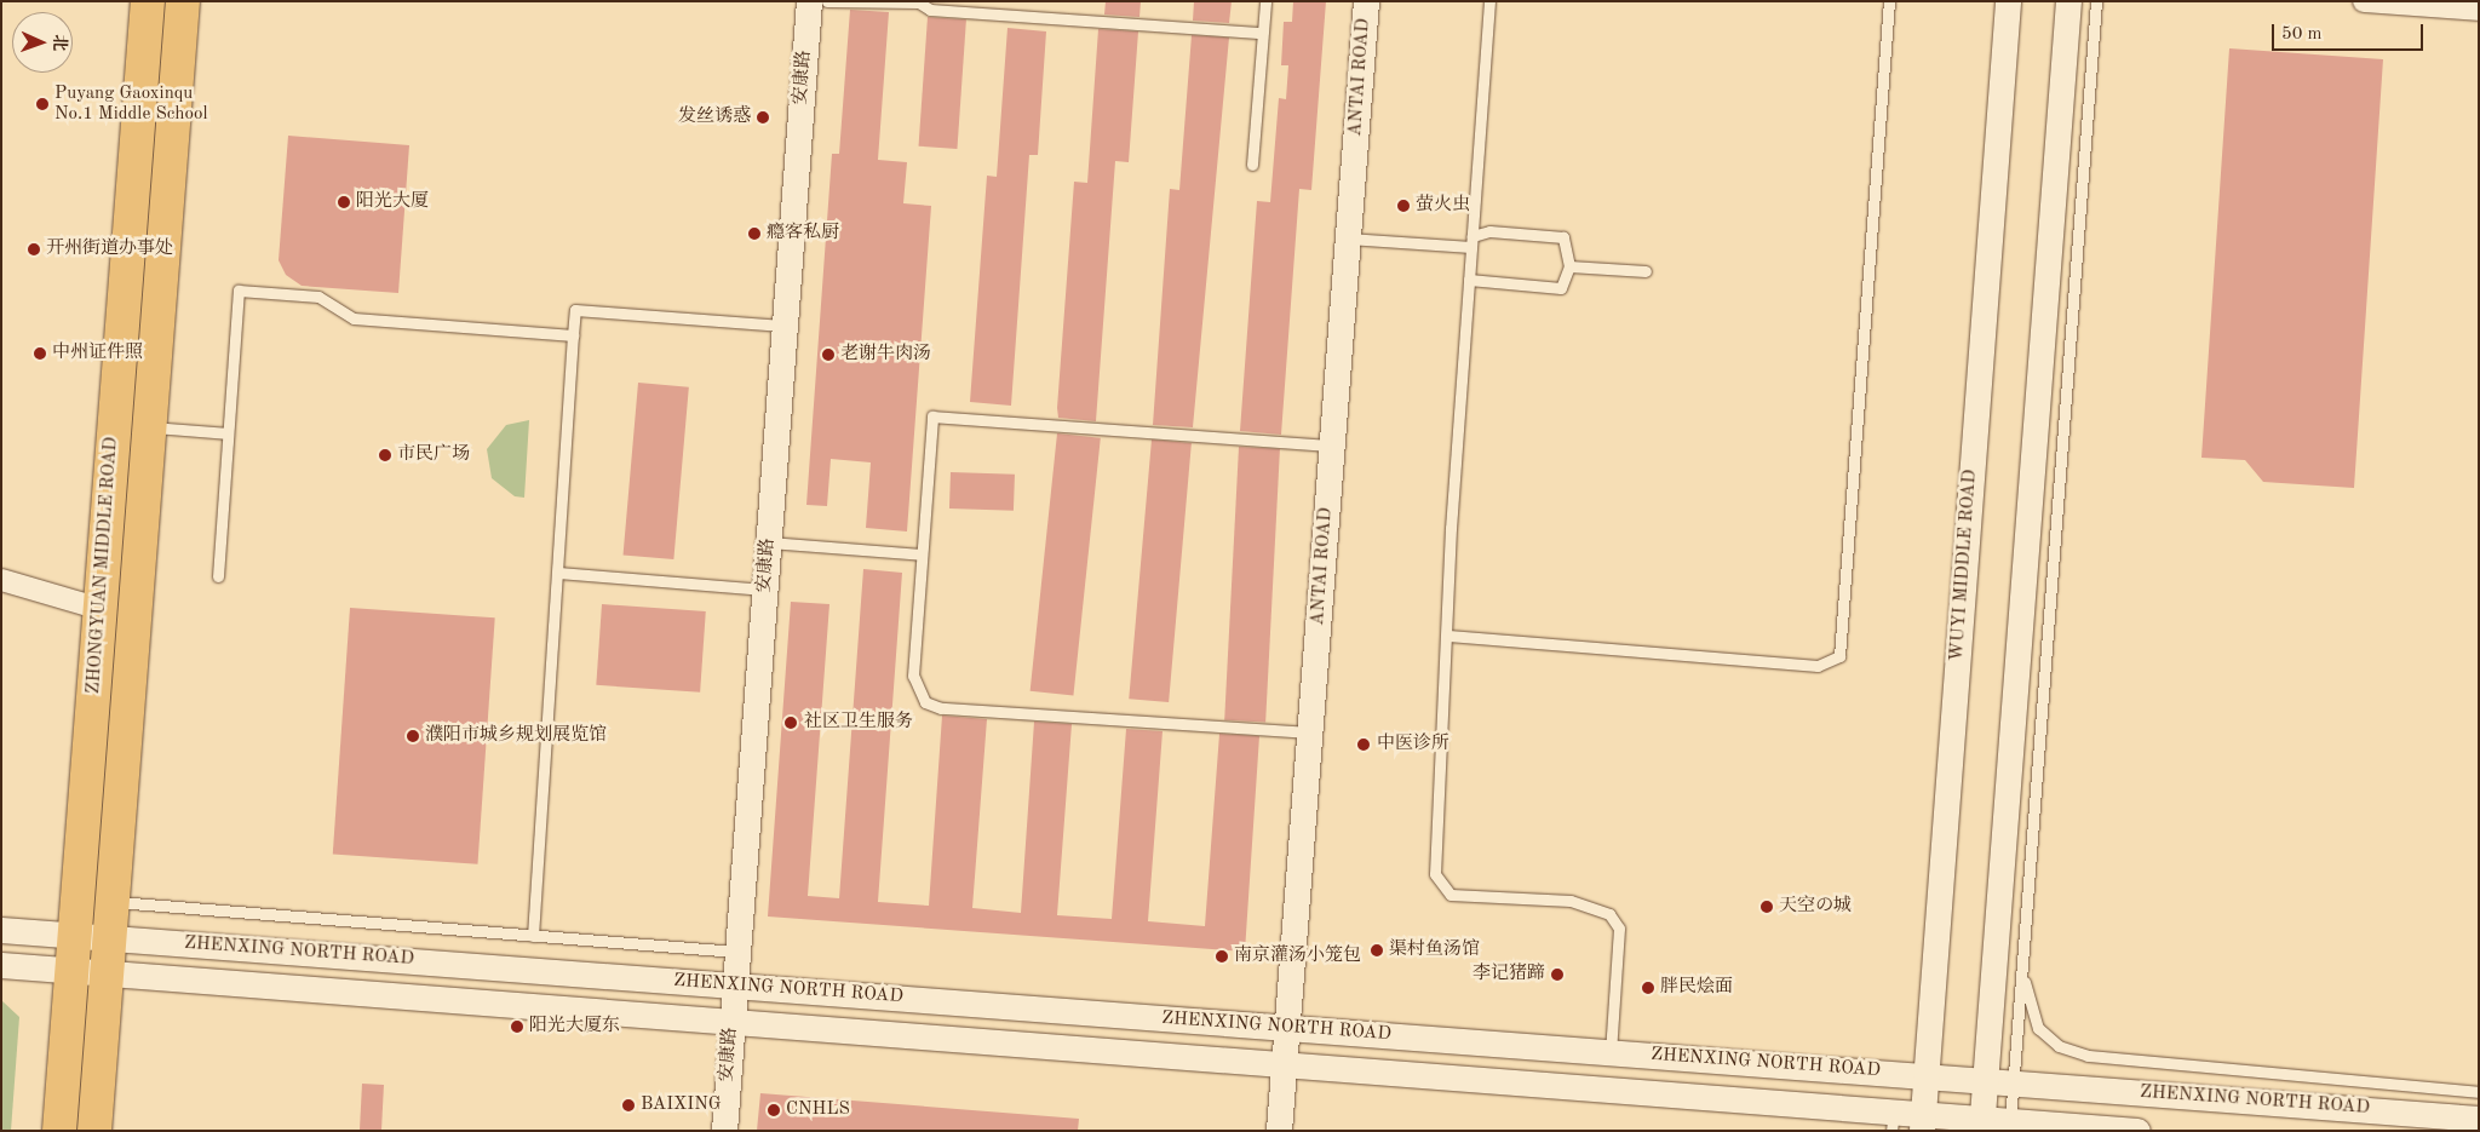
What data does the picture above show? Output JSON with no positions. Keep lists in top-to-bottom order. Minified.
{"streets":{"main road":["ZHONGYUAN MIDDLE ROAD"],"street":["安康路","ANTAI ROAD","WUYI MIDDLE ROAD","ZHENXING NORTH ROAD"]},"crossings":[["安康路","ZHENXING NORTH ROAD"],["ANTAI ROAD","ZHENXING NORTH ROAD"],["ZHONGYUAN MIDDLE ROAD","ZHENXING NORTH ROAD"],["WUYI MIDDLE ROAD","ZHENXING NORTH ROAD"]],"places":["Puyang Gaoxinqu No.1 Middle School","发丝诱惑","阳光大厦","萤火虫","瘾客私厨","开州街道办事处","中州证件照","老谢牛肉汤","市民广场","社区卫生服务","濮阳市城乡规划展览馆","中医诊所","天空の城","渠村鱼汤馆","南京灌汤小笼包","李记猪蹄","胖民烩面","阳光大厦东","BAIXING","CNHLS"],"scale_bar":"50 m","north":"right"}
